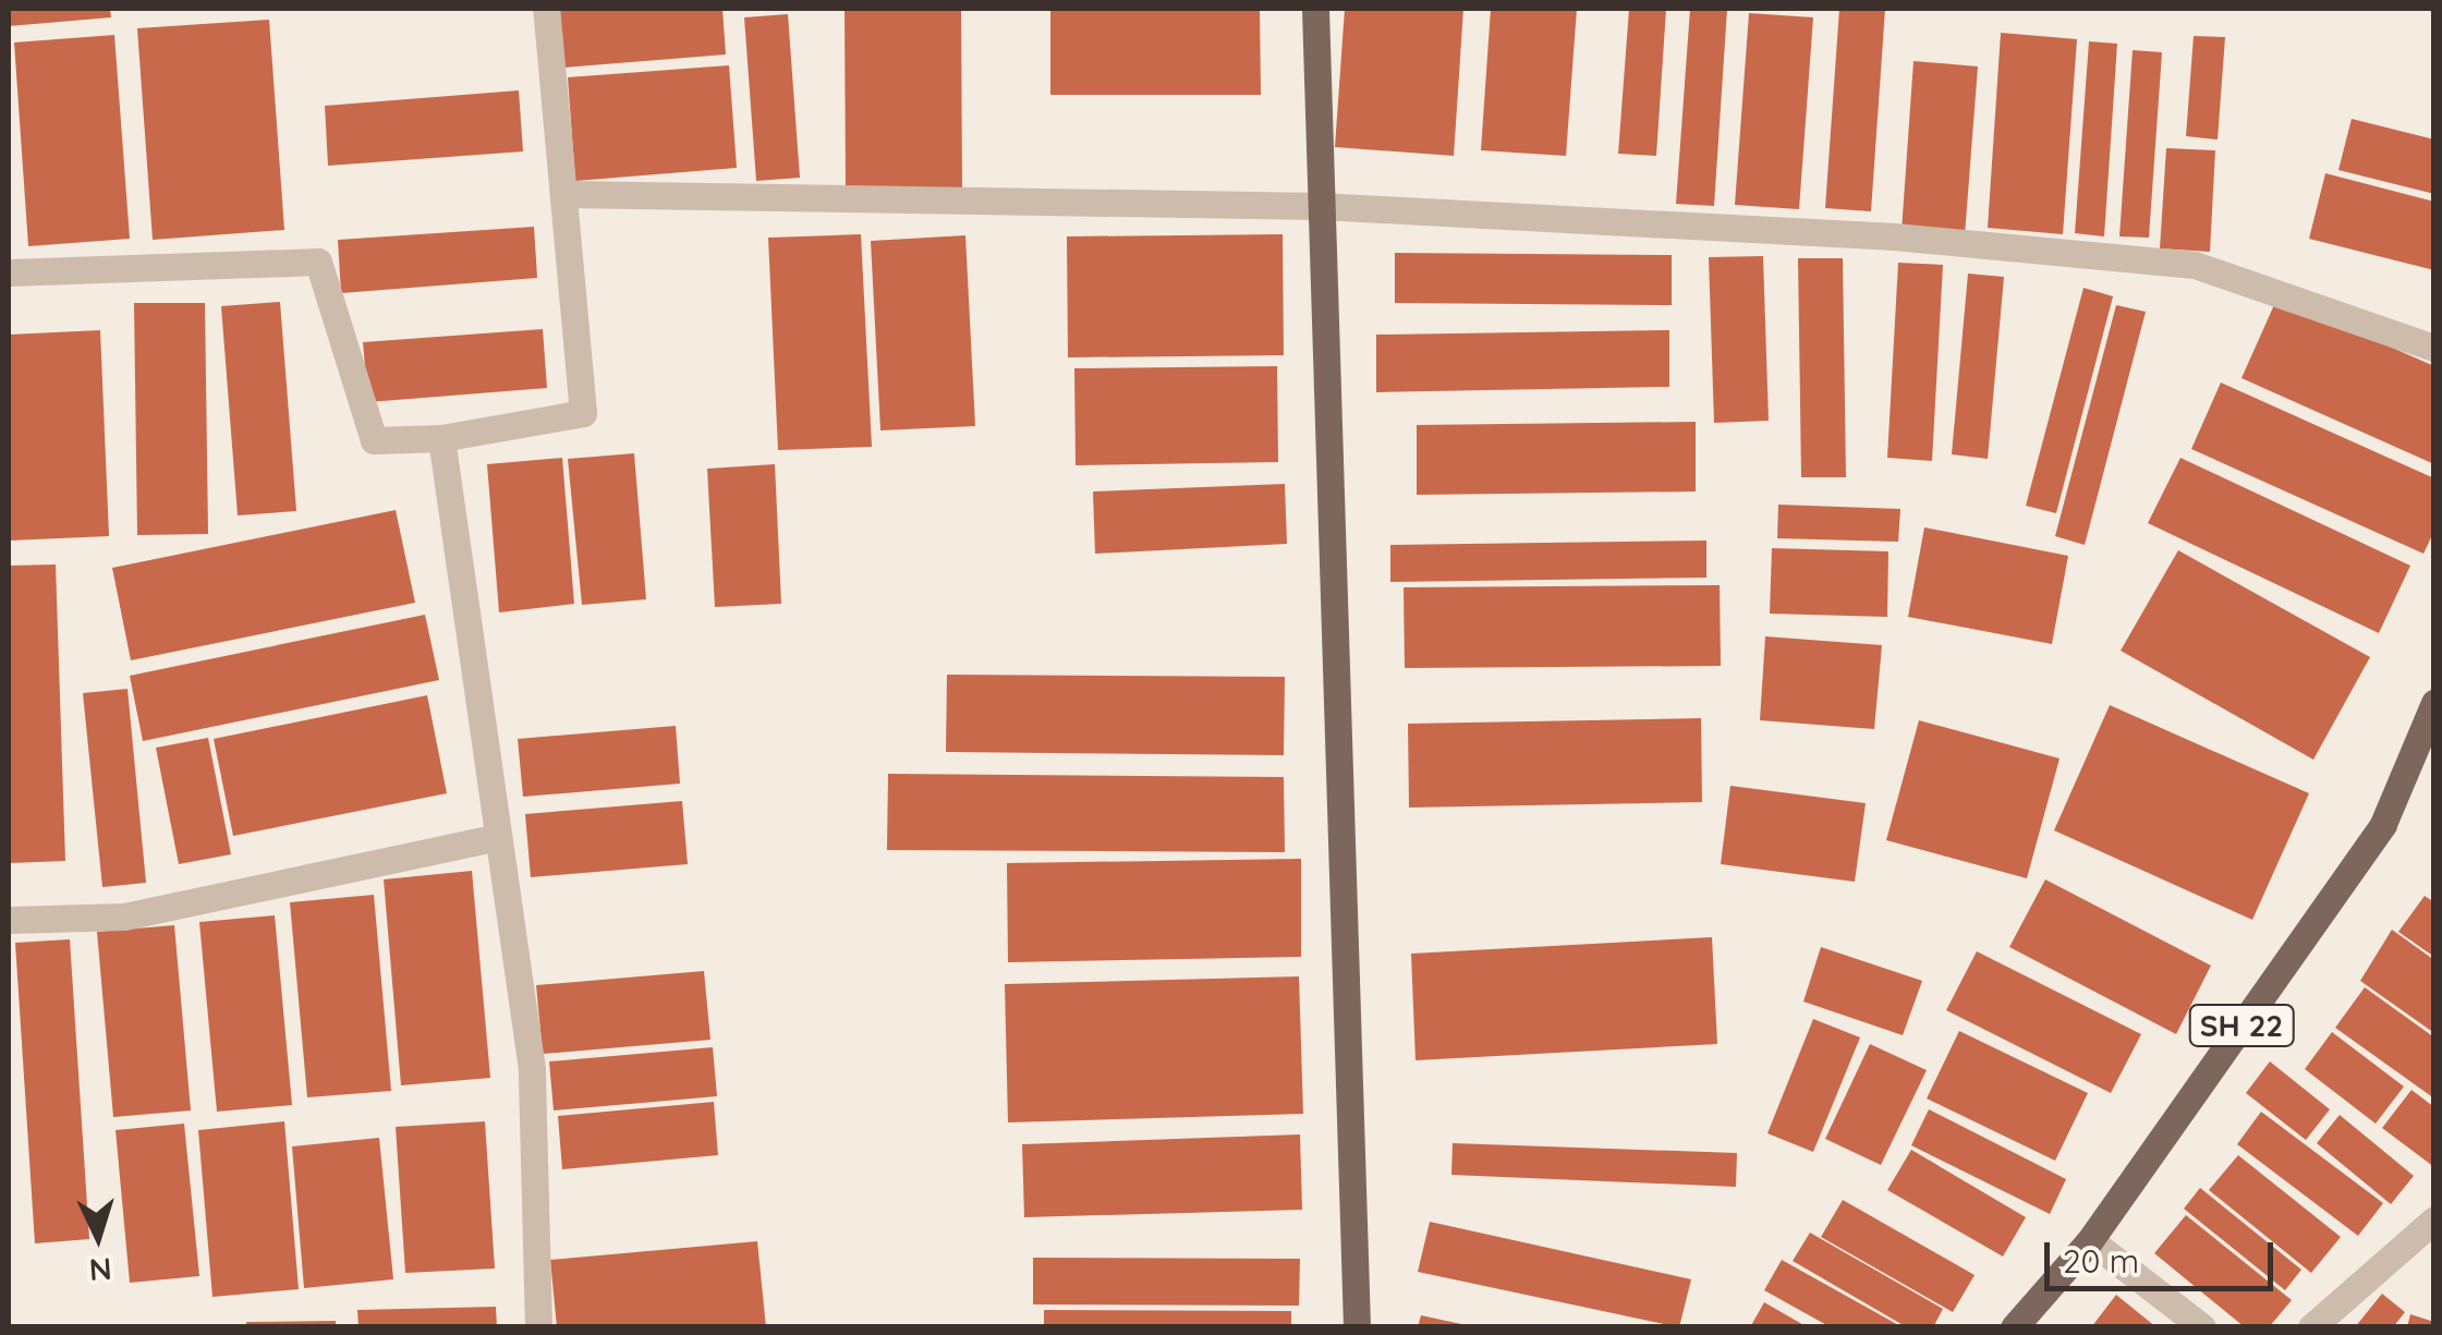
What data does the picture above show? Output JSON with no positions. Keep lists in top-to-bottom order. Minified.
{"streets":{"main road":["SH 22"]},"scale_bar":"20 m","north":"bottom"}
